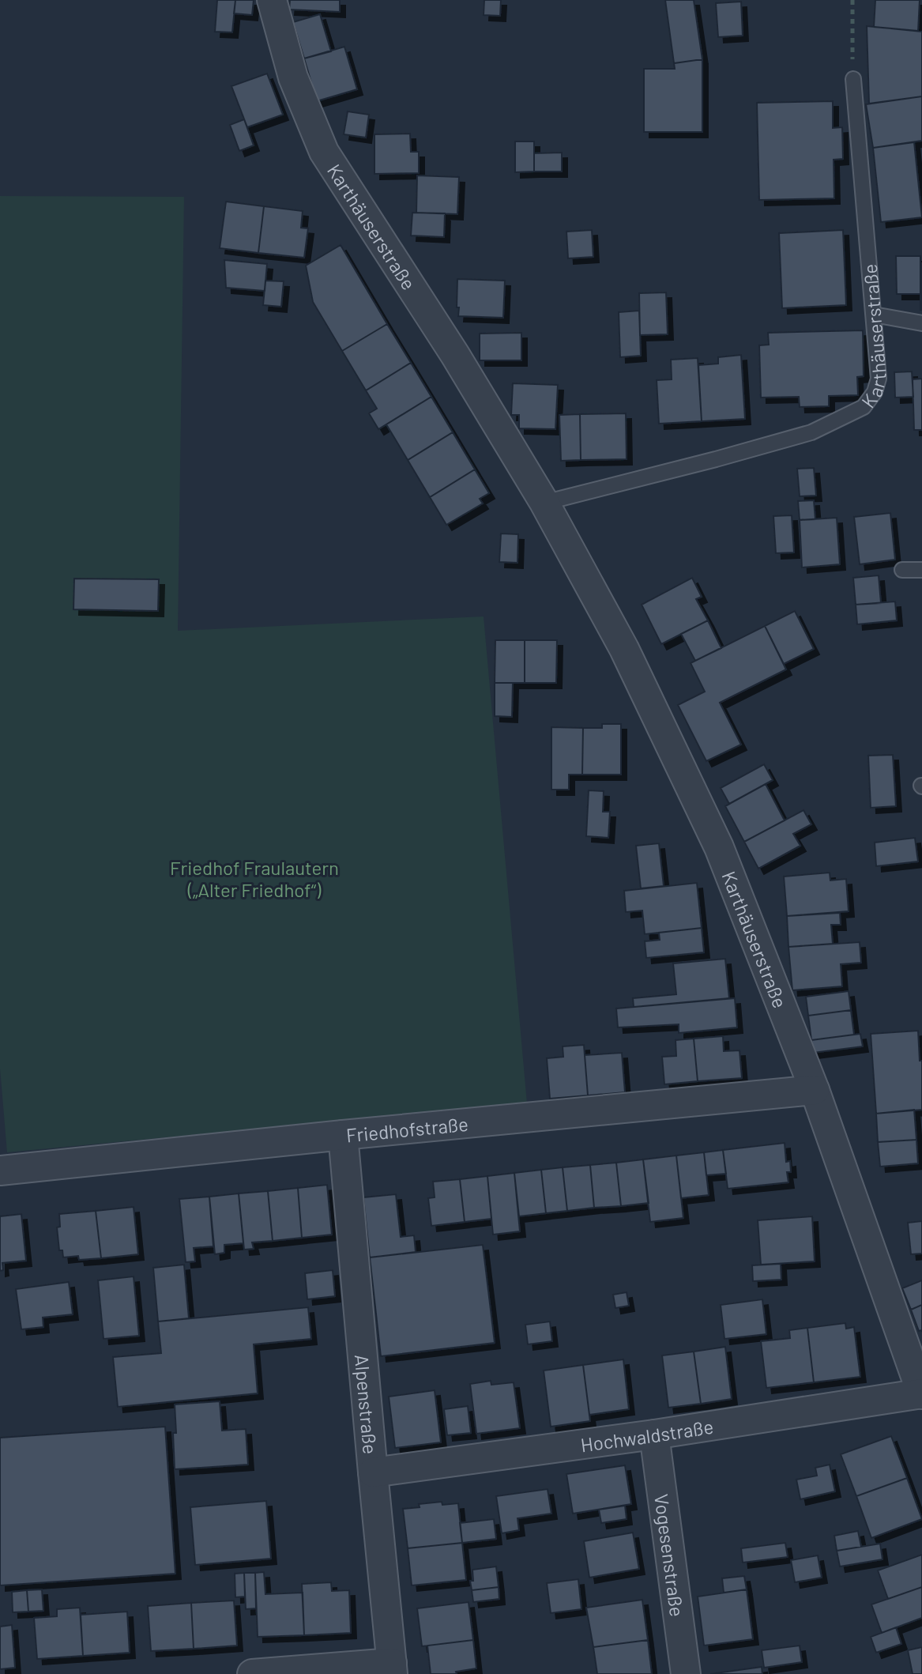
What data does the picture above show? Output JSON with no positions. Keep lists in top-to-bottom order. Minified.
{"streets":{"street":["Karthäuserstraße","Friedhofstraße","Alpenstraße","Hochwaldstraße","Vogesenstraße"]},"crossings":[["Karthäuserstraße","Friedhofstraße"],["Karthäuserstraße","Hochwaldstraße"],["Friedhofstraße","Alpenstraße"],["Alpenstraße","Hochwaldstraße"],["Hochwaldstraße","Vogesenstraße"]],"parks":["Friedhof Fraulautern („Alter Friedhof“)"]}
